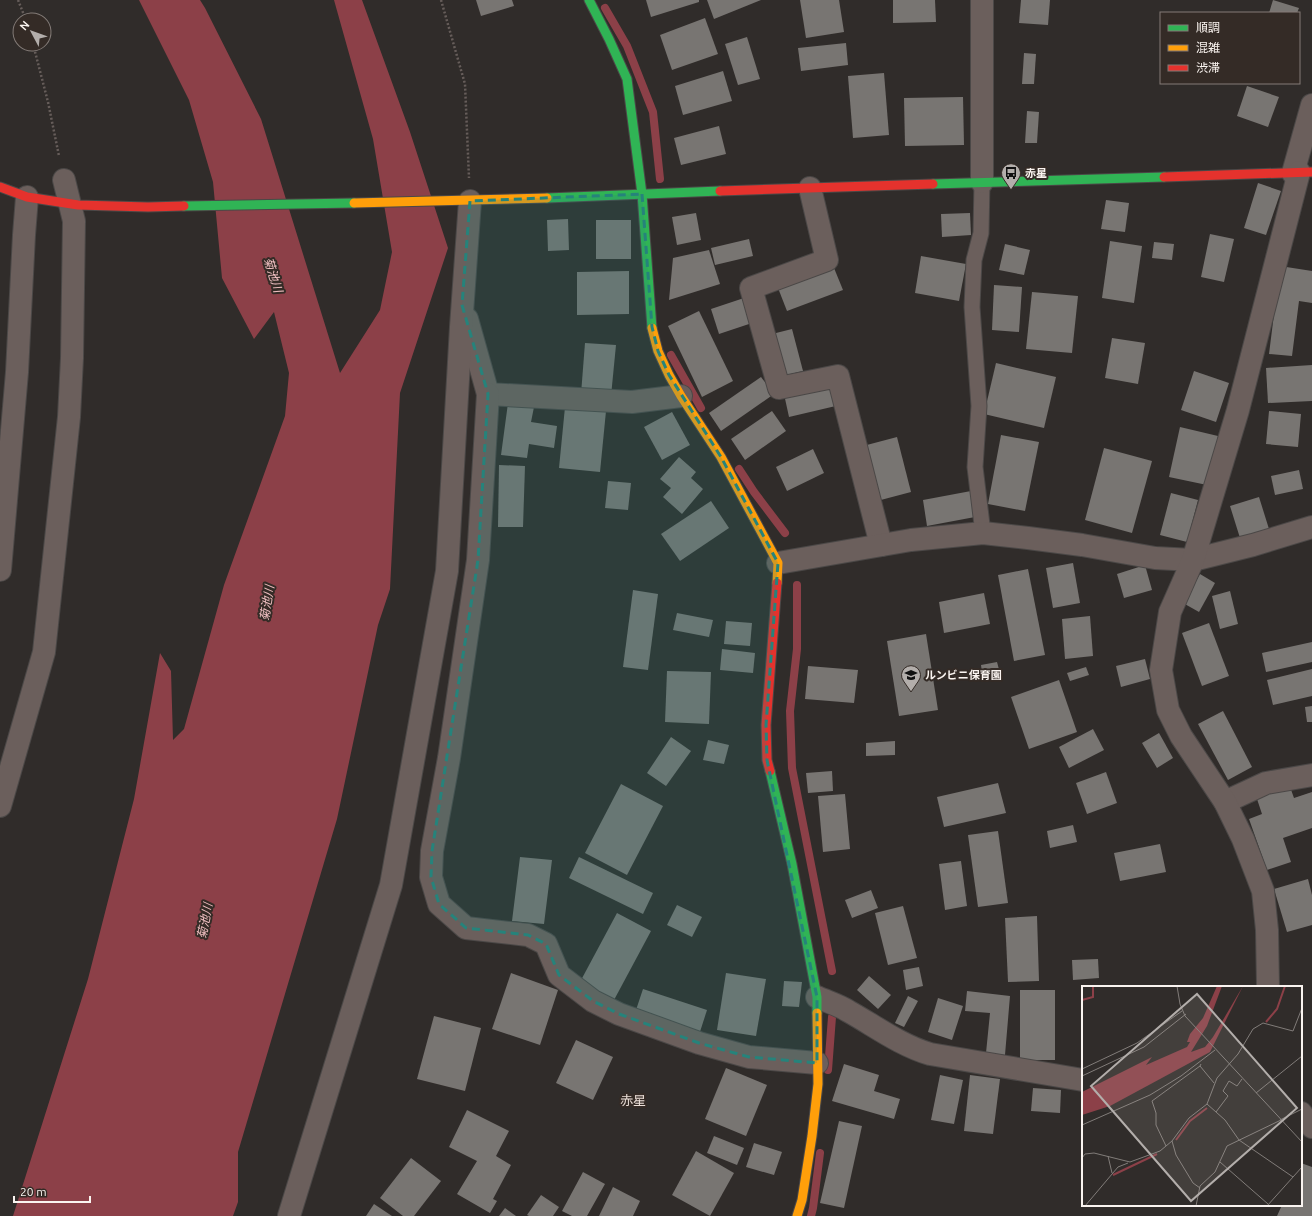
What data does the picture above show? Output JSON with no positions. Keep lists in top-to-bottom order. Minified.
{"districts":["赤星"],"water":["菊池川"],"places":{"bus stop":["赤星"],"school or university":["ルンビニ保育園"]},"legend":["順調","混雑","渋滞"],"scale_bar":"20 m","north":"top left"}
